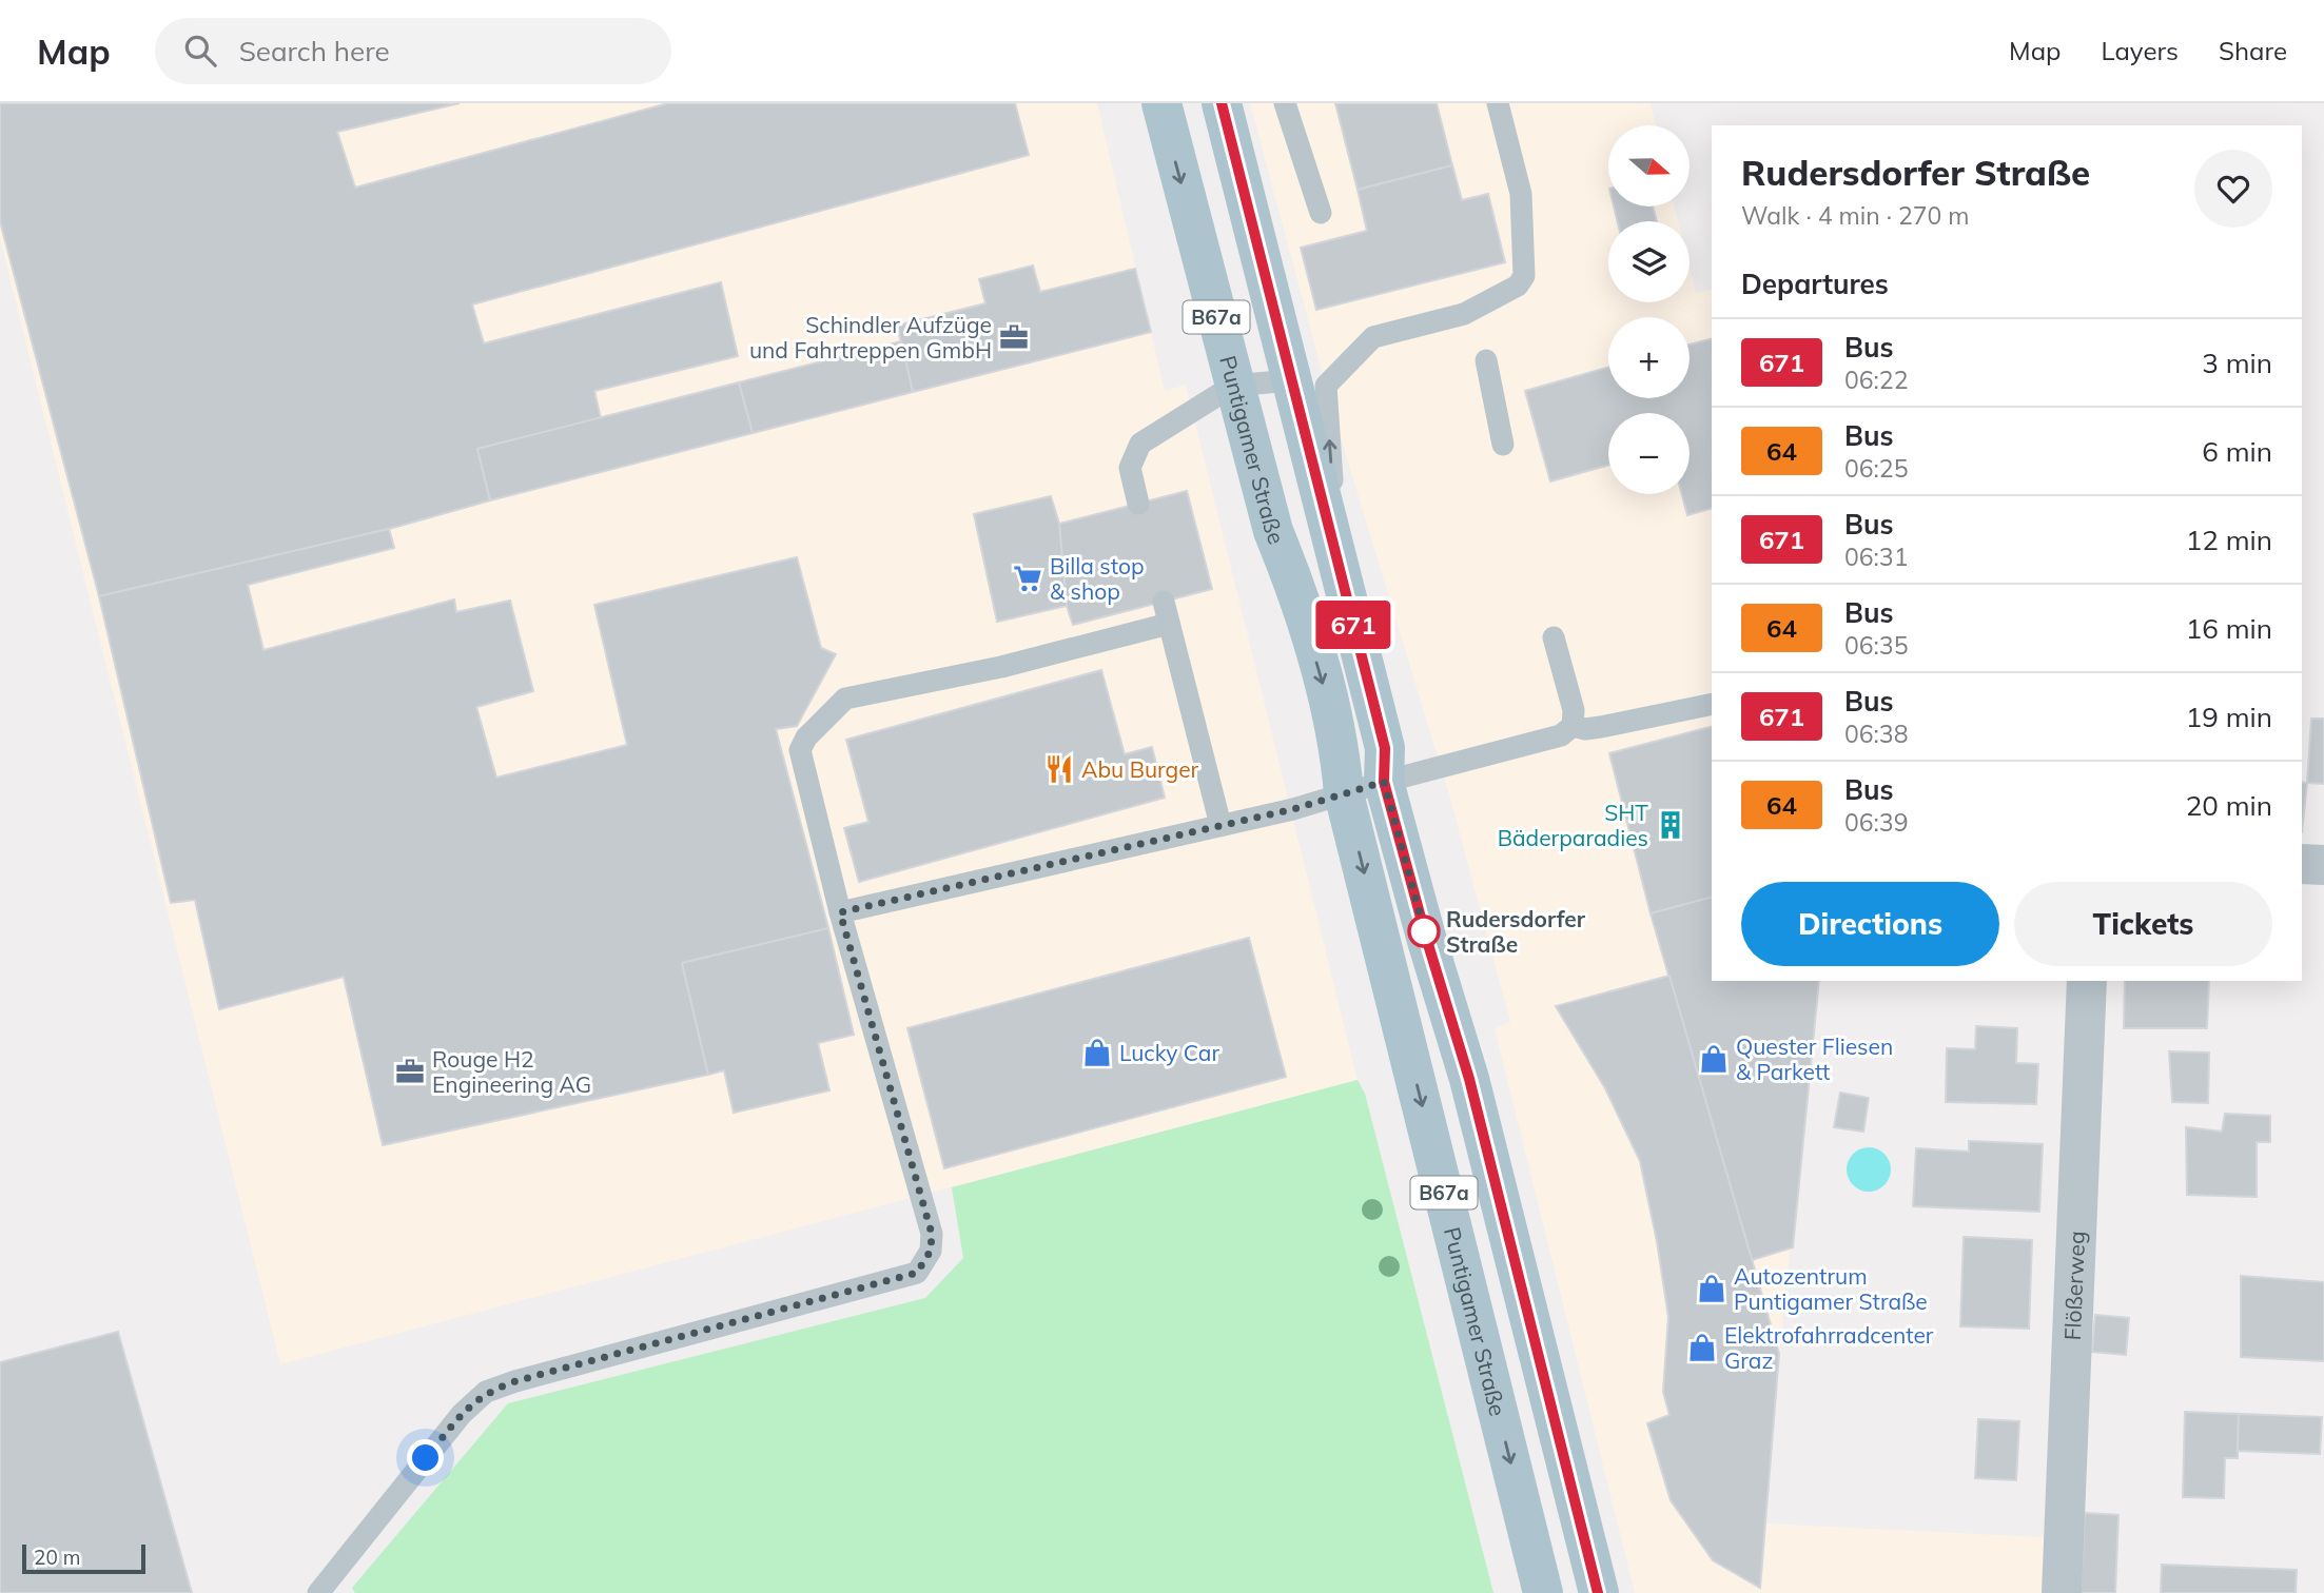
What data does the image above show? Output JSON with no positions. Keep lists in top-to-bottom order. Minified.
{"streets":{"main road":["B67a","Puntigamer Straße"],"street":["Flößerweg"]},"places":{"office":["Schindler Aufzüge und Fahrtreppen GmbH","Rouge H2 Engineering AG"],"supermarket":["Billa stop & shop"],"restaurant":["Abu Burger"],"building":["SHT Bäderparadies"],"other":["Rudersdorfer Straße"],"shop":["Lucky Car","Quester Fliesen & Parkett","Autozentrum Puntigamer Straße","Elektrofahrradcenter Graz"]},"lines":["bus line 671"],"scale_bar":"20 m","north":"right","page":{"header":"Map","search":"Search here","nav":["Map","Layers","Share"],"on_map":"671","map_buttons":["+","−"],"heading":[["Rudersdorfer Straße","Walk · 4 min · 270 m"],"Departures"],"list":[{"mark":"671","name":"Bus","note":"06:22","value":"3 min"},{"mark":"64","name":"Bus","note":"06:25","value":"6 min"},{"mark":"671","name":"Bus","note":"06:31","value":"12 min"},{"mark":"64","name":"Bus","note":"06:35","value":"16 min"},{"mark":"671","name":"Bus","note":"06:38","value":"19 min"},{"mark":"64","name":"Bus","note":"06:39","value":"20 min"}],"buttons":["Directions","Tickets"],"scale":"20 m"}}
